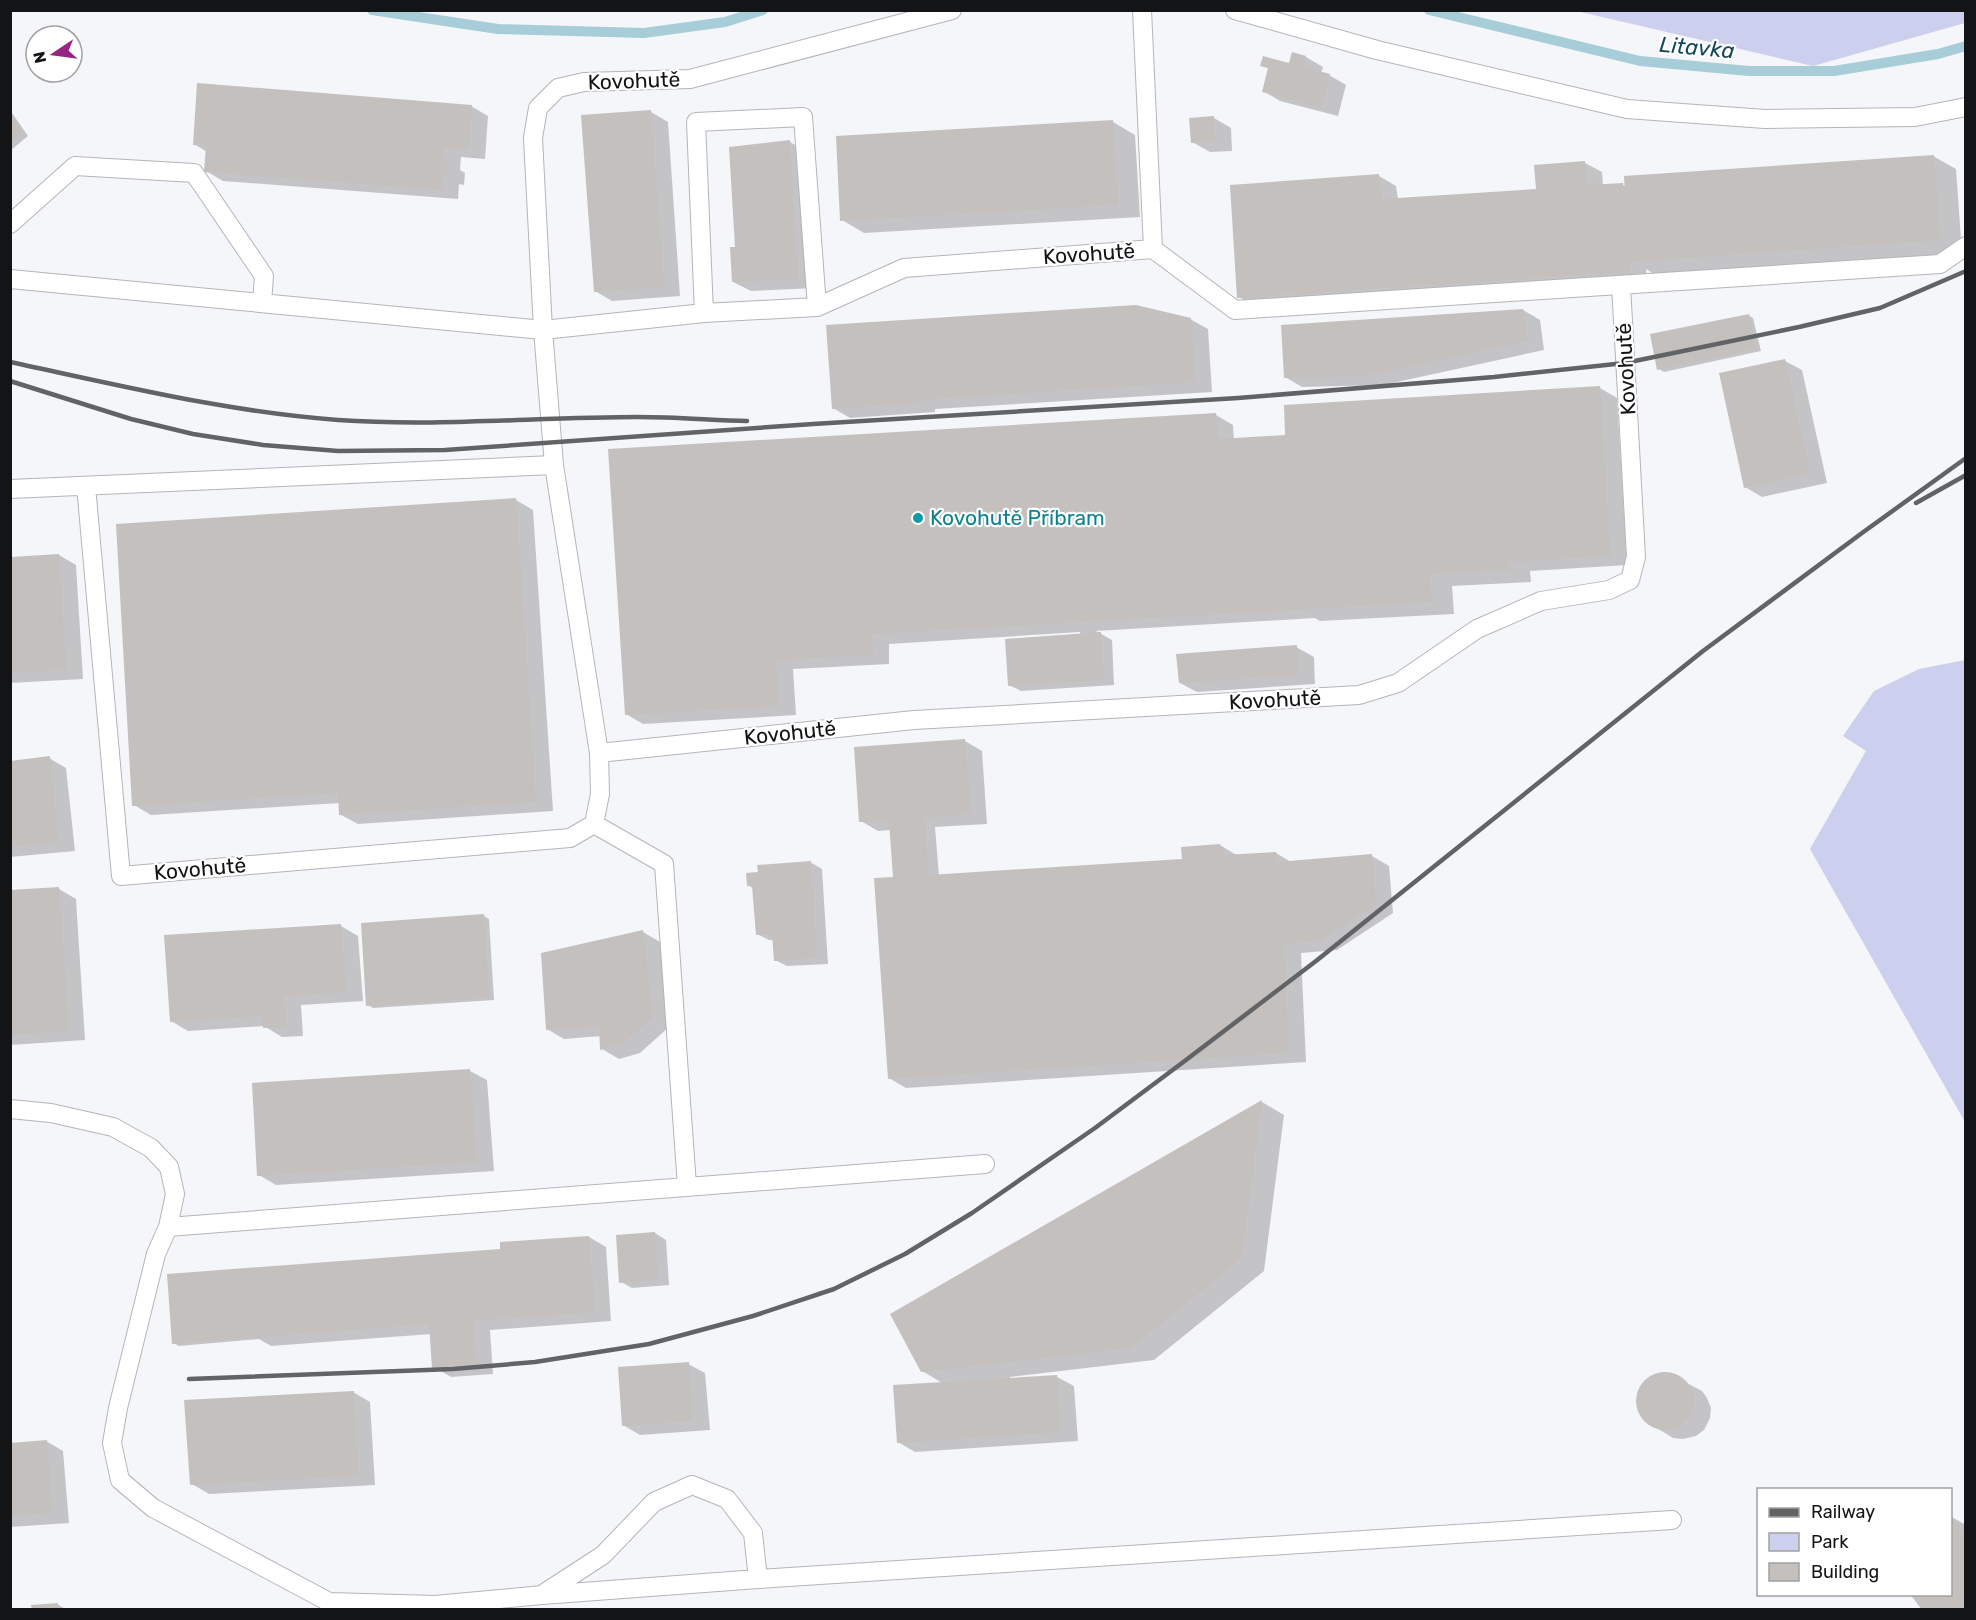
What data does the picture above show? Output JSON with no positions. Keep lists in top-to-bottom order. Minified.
{"streets":{"lane":["Kovohutě"]},"water":["Litavka"],"places":["Kovohutě Příbram"],"legend":["Railway","Park","Building"],"north":"left"}
